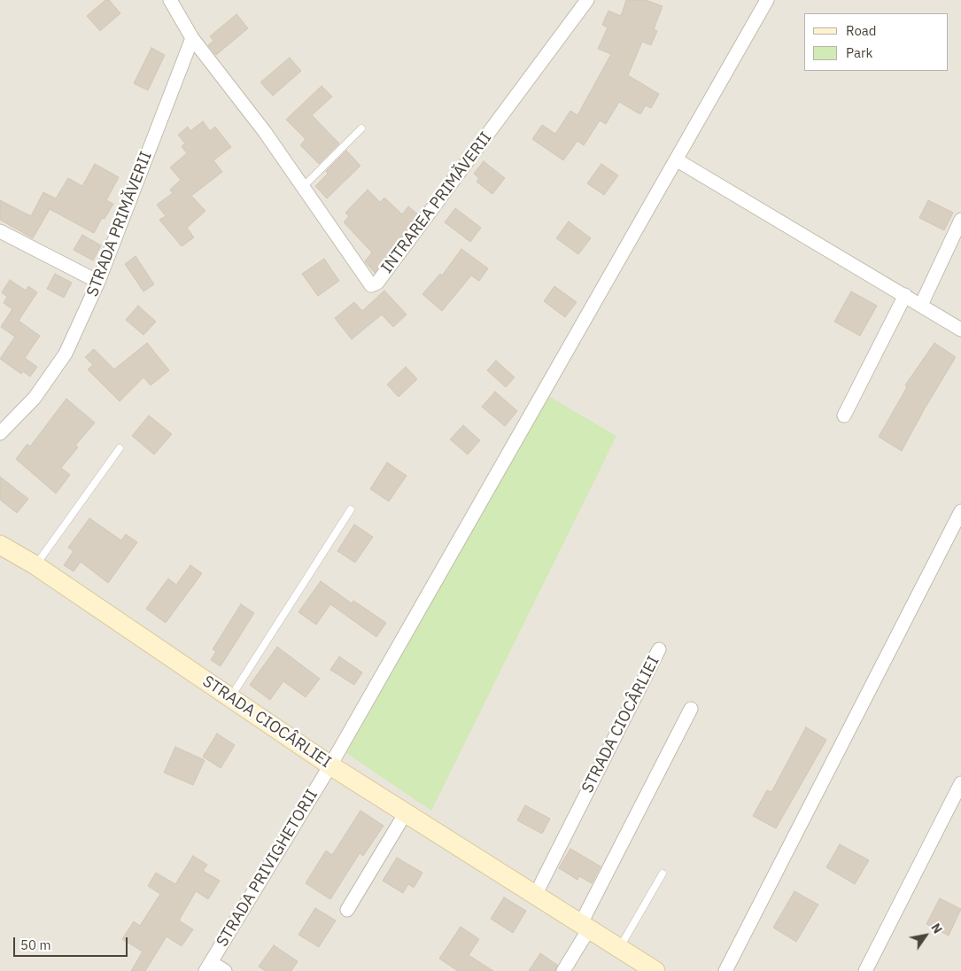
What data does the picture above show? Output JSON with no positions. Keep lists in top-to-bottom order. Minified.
{"streets":{"street":["INTRAREA PRIMĂVERII","STRADA PRIMĂVERII","STRADA CIOCÂRLIEI","STRADA PRIVIGHETORII"]},"crossings":[["INTRAREA PRIMĂVERII","STRADA PRIMĂVERII"],["STRADA CIOCÂRLIEI","STRADA PRIVIGHETORII"]],"legend":["Road","Park"],"scale_bar":"50 m","north":"top right"}
